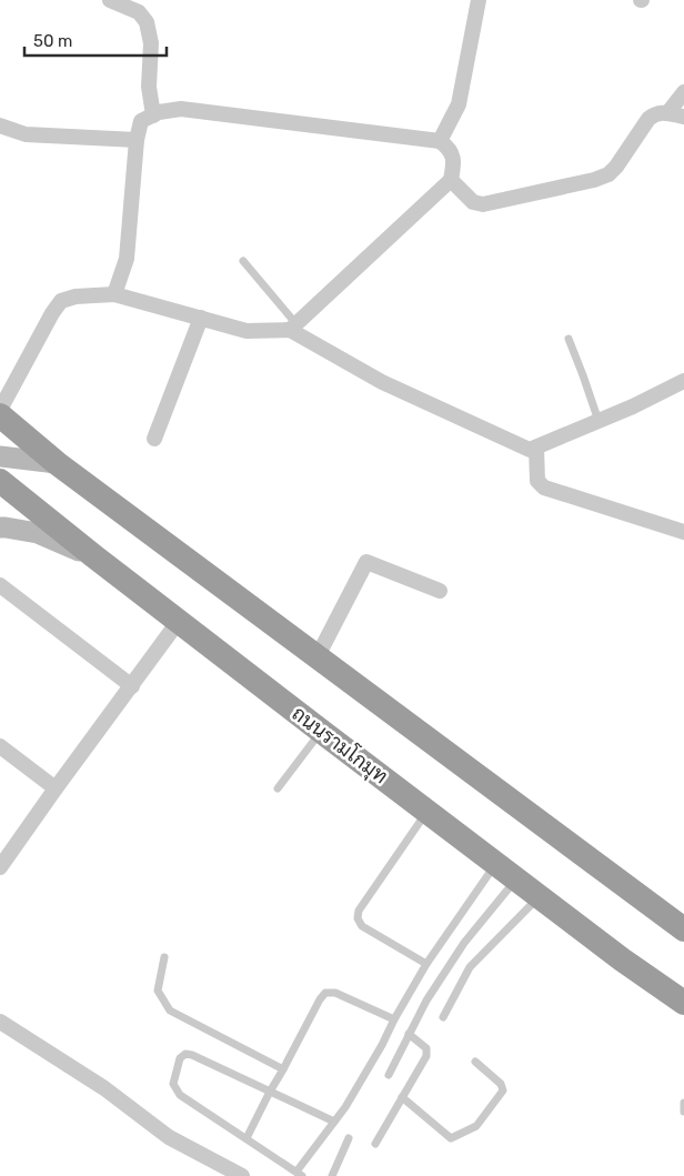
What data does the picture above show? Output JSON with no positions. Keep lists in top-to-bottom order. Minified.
{"streets":{"highway":["ถนนรามโกมุท"]},"scale_bar":"50 m"}
